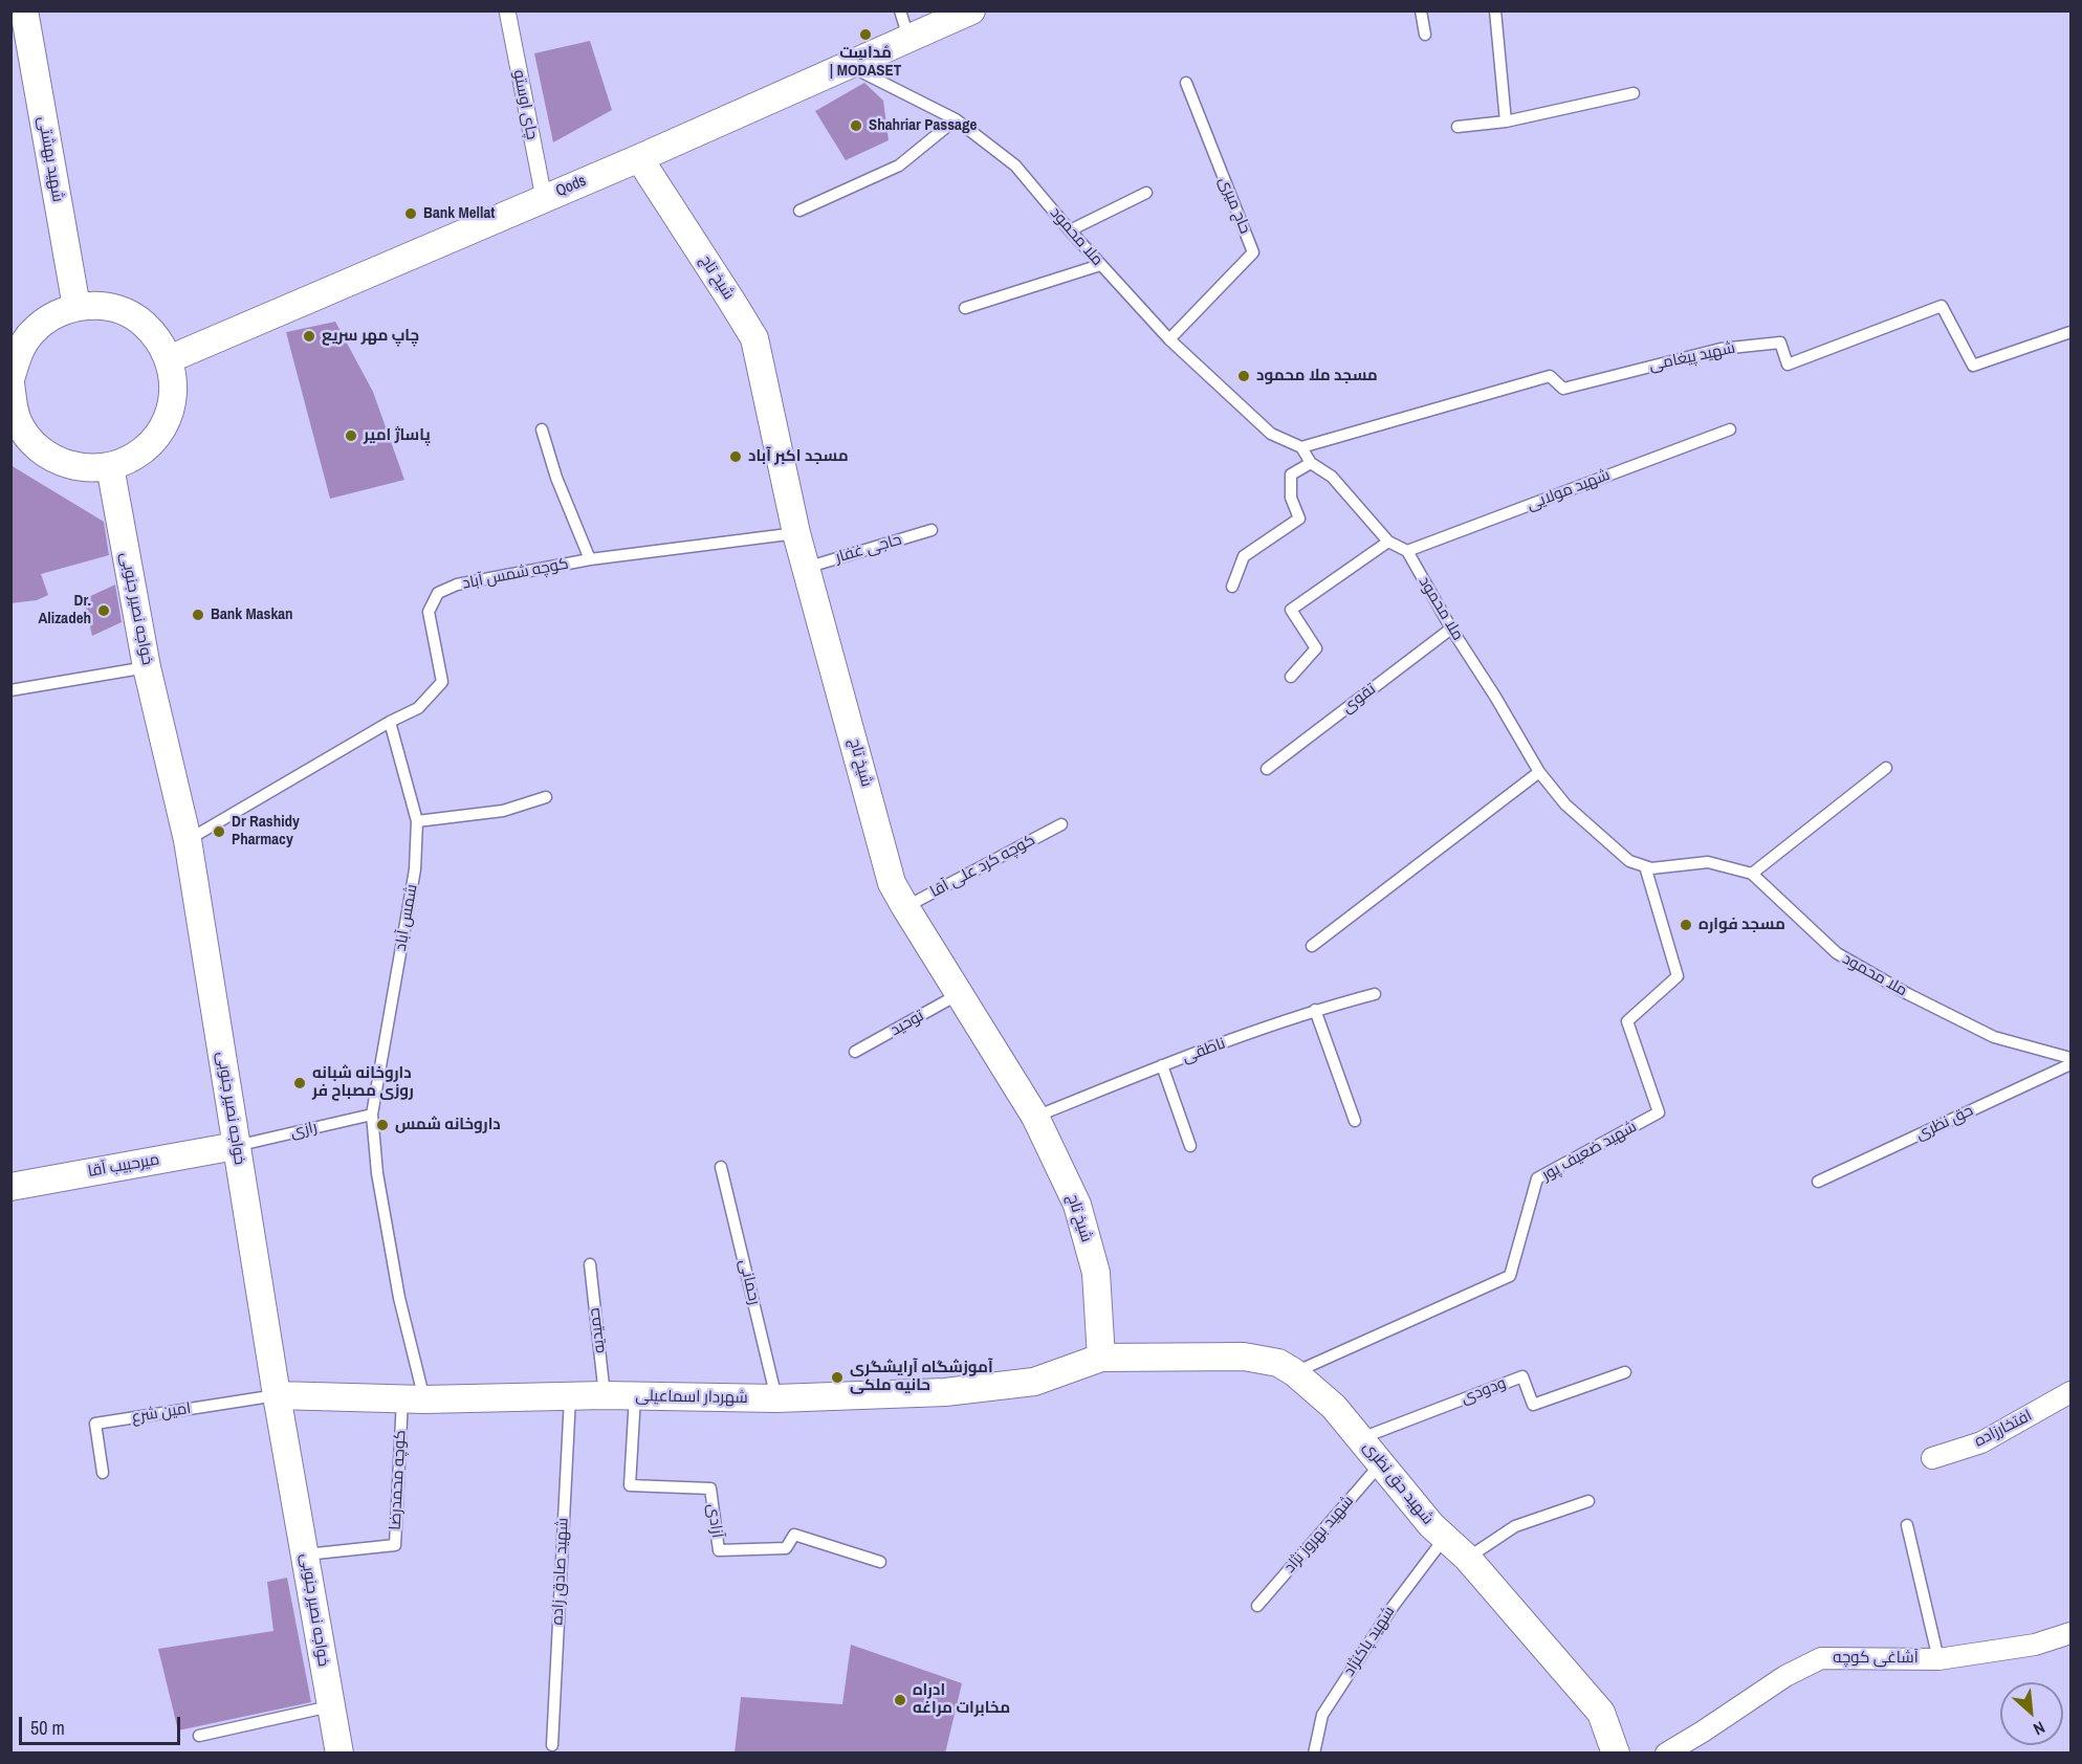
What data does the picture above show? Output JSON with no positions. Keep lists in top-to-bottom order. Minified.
{"streets":{"street":["چای اوستو","شهید بهشتی","Qods","شیخ تاج","خواجه نصیر جنوبی","میرحبیب آقا","شهردار اسماعیلی","افتخارزاده","شهید حق نظری","آشاغی کوچه"],"lane":["حاج میری","ملا محمود","شهید پیغامی","شهید مولایی","حاجی غفار","کوچه شمس آباد","تقوی","کوچه کرد علی آقا","شمس آباد","توحید","ناطقی","حق نظری","رازی","شهید ضعیف پور","رحمانی","حمیدیه","ودودی","امین شرع","کوچه محمدرضا","آزادی","شهید بهروز نژاد","شهید صادق زاده","شهید پاکنژاد"]},"crossings":[["چای اوستو","Qods"],["Qods","ملا محمود"],["Qods","شیخ تاج"],["حاج میری","ملا محمود"],["ملا محمود","شهید پیغامی"],["ملا محمود","شهید مولایی"],["ملا محمود","تقوی"],["ملا محمود","شهید ضعیف پور"],["شیخ تاج","حاجی غفار"],["شیخ تاج","کوچه شمس آباد"],["شیخ تاج","کوچه کرد علی آقا"],["شیخ تاج","توحید"],["شیخ تاج","ناطقی"],["شیخ تاج","شهردار اسماعیلی"],["شیخ تاج","شهید حق نظری"],["کوچه شمس آباد","خواجه نصیر جنوبی"],["کوچه شمس آباد","شمس آباد"],["خواجه نصیر جنوبی","رازی"],["خواجه نصیر جنوبی","میرحبیب آقا"],["خواجه نصیر جنوبی","شهردار اسماعیلی"],["خواجه نصیر جنوبی","امین شرع"],["خواجه نصیر جنوبی","کوچه محمدرضا"],["شمس آباد","رازی"],["شمس آباد","شهردار اسماعیلی"],["شمس آباد","کوچه محمدرضا"],["رازی","میرحبیب آقا"],["شهید ضعیف پور","شهید حق نظری"],["رحمانی","شهردار اسماعیلی"],["حمیدیه","شهردار اسماعیلی"],["ودودی","شهید حق نظری"],["شهردار اسماعیلی","امین شرع"],["شهردار اسماعیلی","کوچه محمدرضا"],["شهردار اسماعیلی","شهید حق نظری"],["شهردار اسماعیلی","آزادی"],["شهردار اسماعیلی","شهید صادق زاده"],["شهید حق نظری","شهید بهروز نژاد"],["شهید حق نظری","شهید پاکنژاد"]],"places":["مٌداسِت | MODASET","Shahriar Passage","Bank Mellat","چاپ مهر سریع","مسجد ملا محمود","پاساژ امیر","مسجد اکبر آباد","Dr. Alizadeh","Bank Maskan","Dr Rashidy Pharmacy","مسجد فواره","داروخانه شبانه روزی مصباح فر","داروخانه شمس","آموزشگاه آرایشگری حانیه ملکی","ادراه مخابرات مراغه"],"scale_bar":"50 m","north":"bottom right"}
